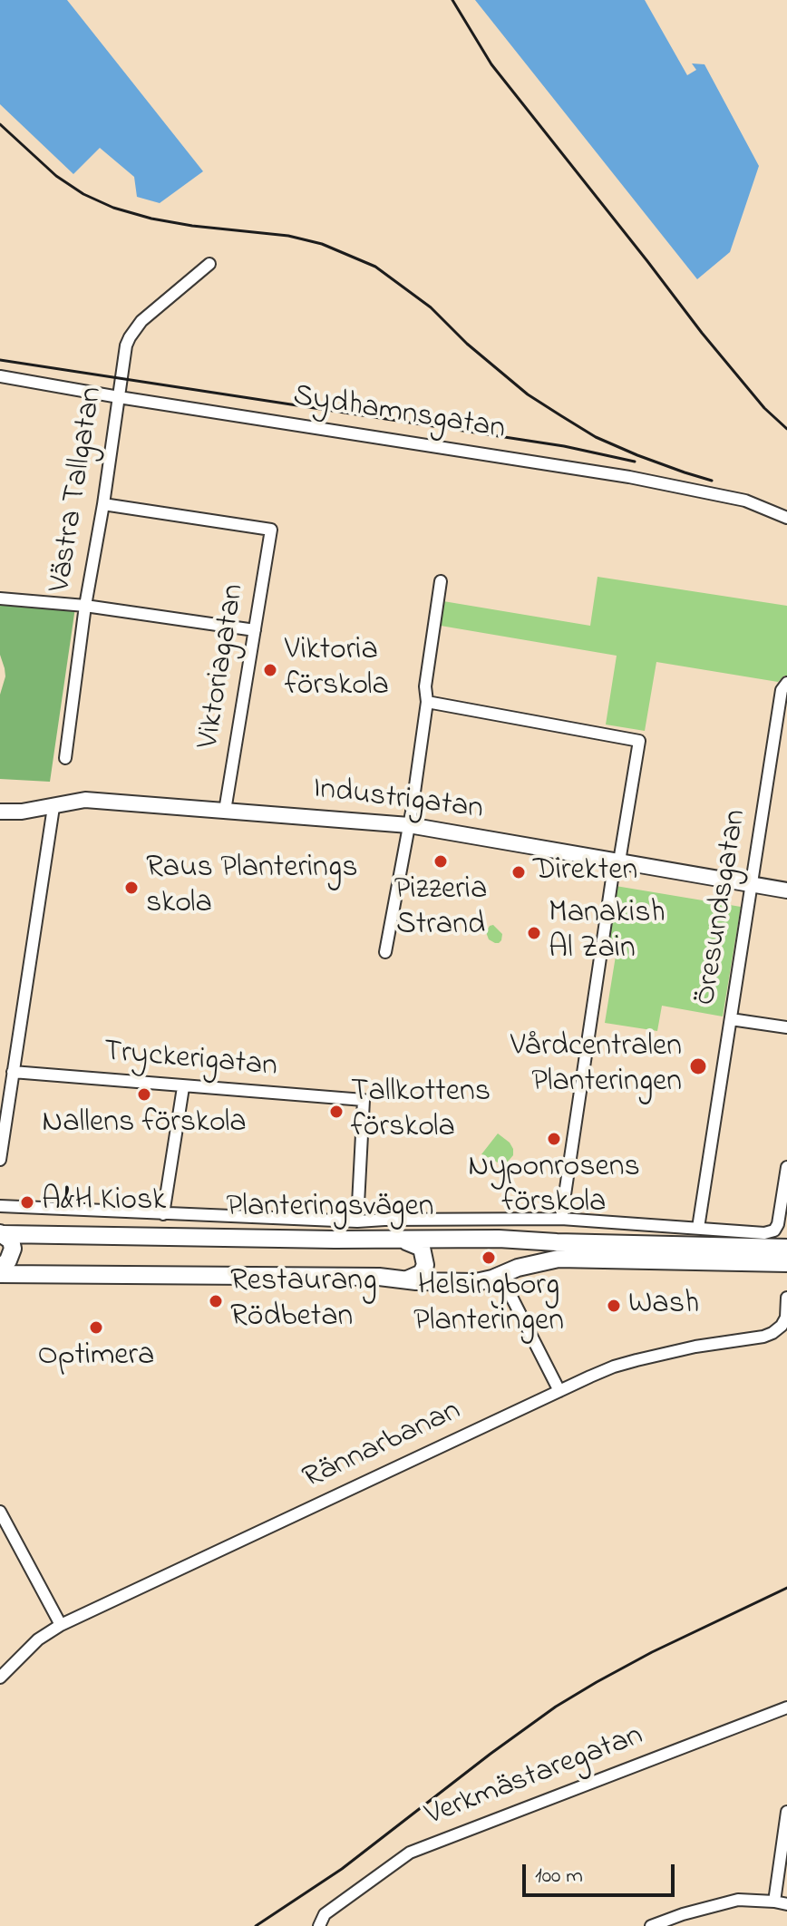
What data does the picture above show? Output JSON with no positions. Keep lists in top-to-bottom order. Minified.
{"streets":{"main road":["Planteringsvägen"],"street":["Sydhamnsgatan","Västra Tallgatan","Viktoriagatan","Industrigatan","Öresundsgatan","Tryckerigatan","Rännarbanan","Verkmästaregatan"]},"crossings":[["Sydhamnsgatan","Västra Tallgatan"],["Västra Tallgatan","Viktoriagatan"],["Viktoriagatan","Industrigatan"],["Industrigatan","Öresundsgatan"],["Öresundsgatan","Planteringsvägen"],["Tryckerigatan","Planteringsvägen"]],"places":["Viktoria förskola","Pizzeria Strand","Direkten","Raus Planterings skola","Manakish Al Zain","Vårdcentralen Planteringen","Nallens förskola","Tallkottens förskola","Nyponrosens förskola","A&H Kiosk","Helsingborg Planteringen","Restaurang Rödbetan","Wash","Optimera"],"scale_bar":"100 m"}
